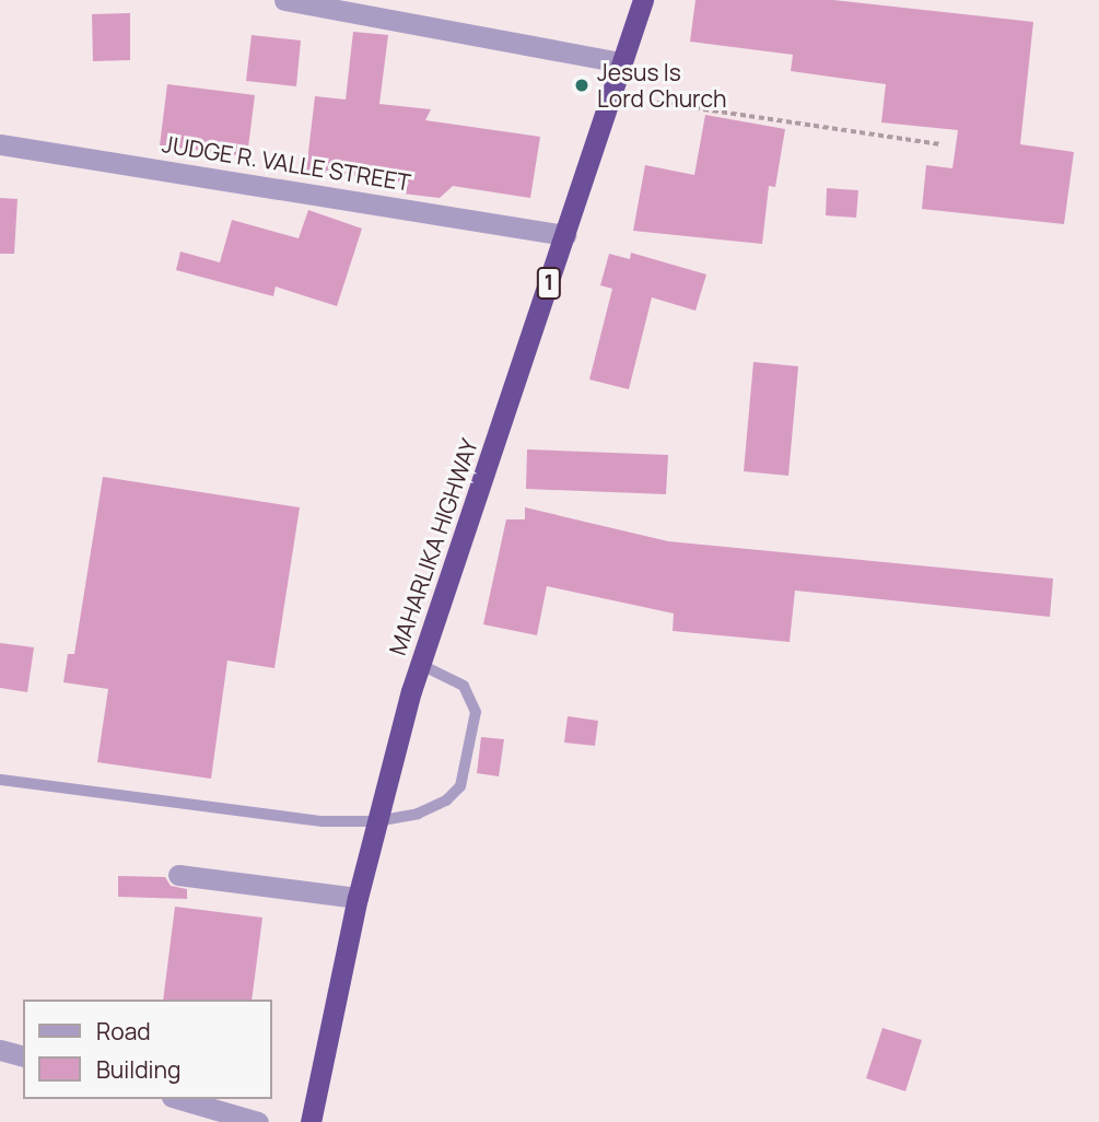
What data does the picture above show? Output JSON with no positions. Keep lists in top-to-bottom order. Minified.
{"streets":{"highway":["1","MAHARLIKA HIGHWAY"],"street":["JUDGE R. VALLE STREET"]},"crossings":[["JUDGE R. VALLE STREET","MAHARLIKA HIGHWAY"]],"places":["Jesus Is Lord Church"],"legend":["Road","Building"]}
